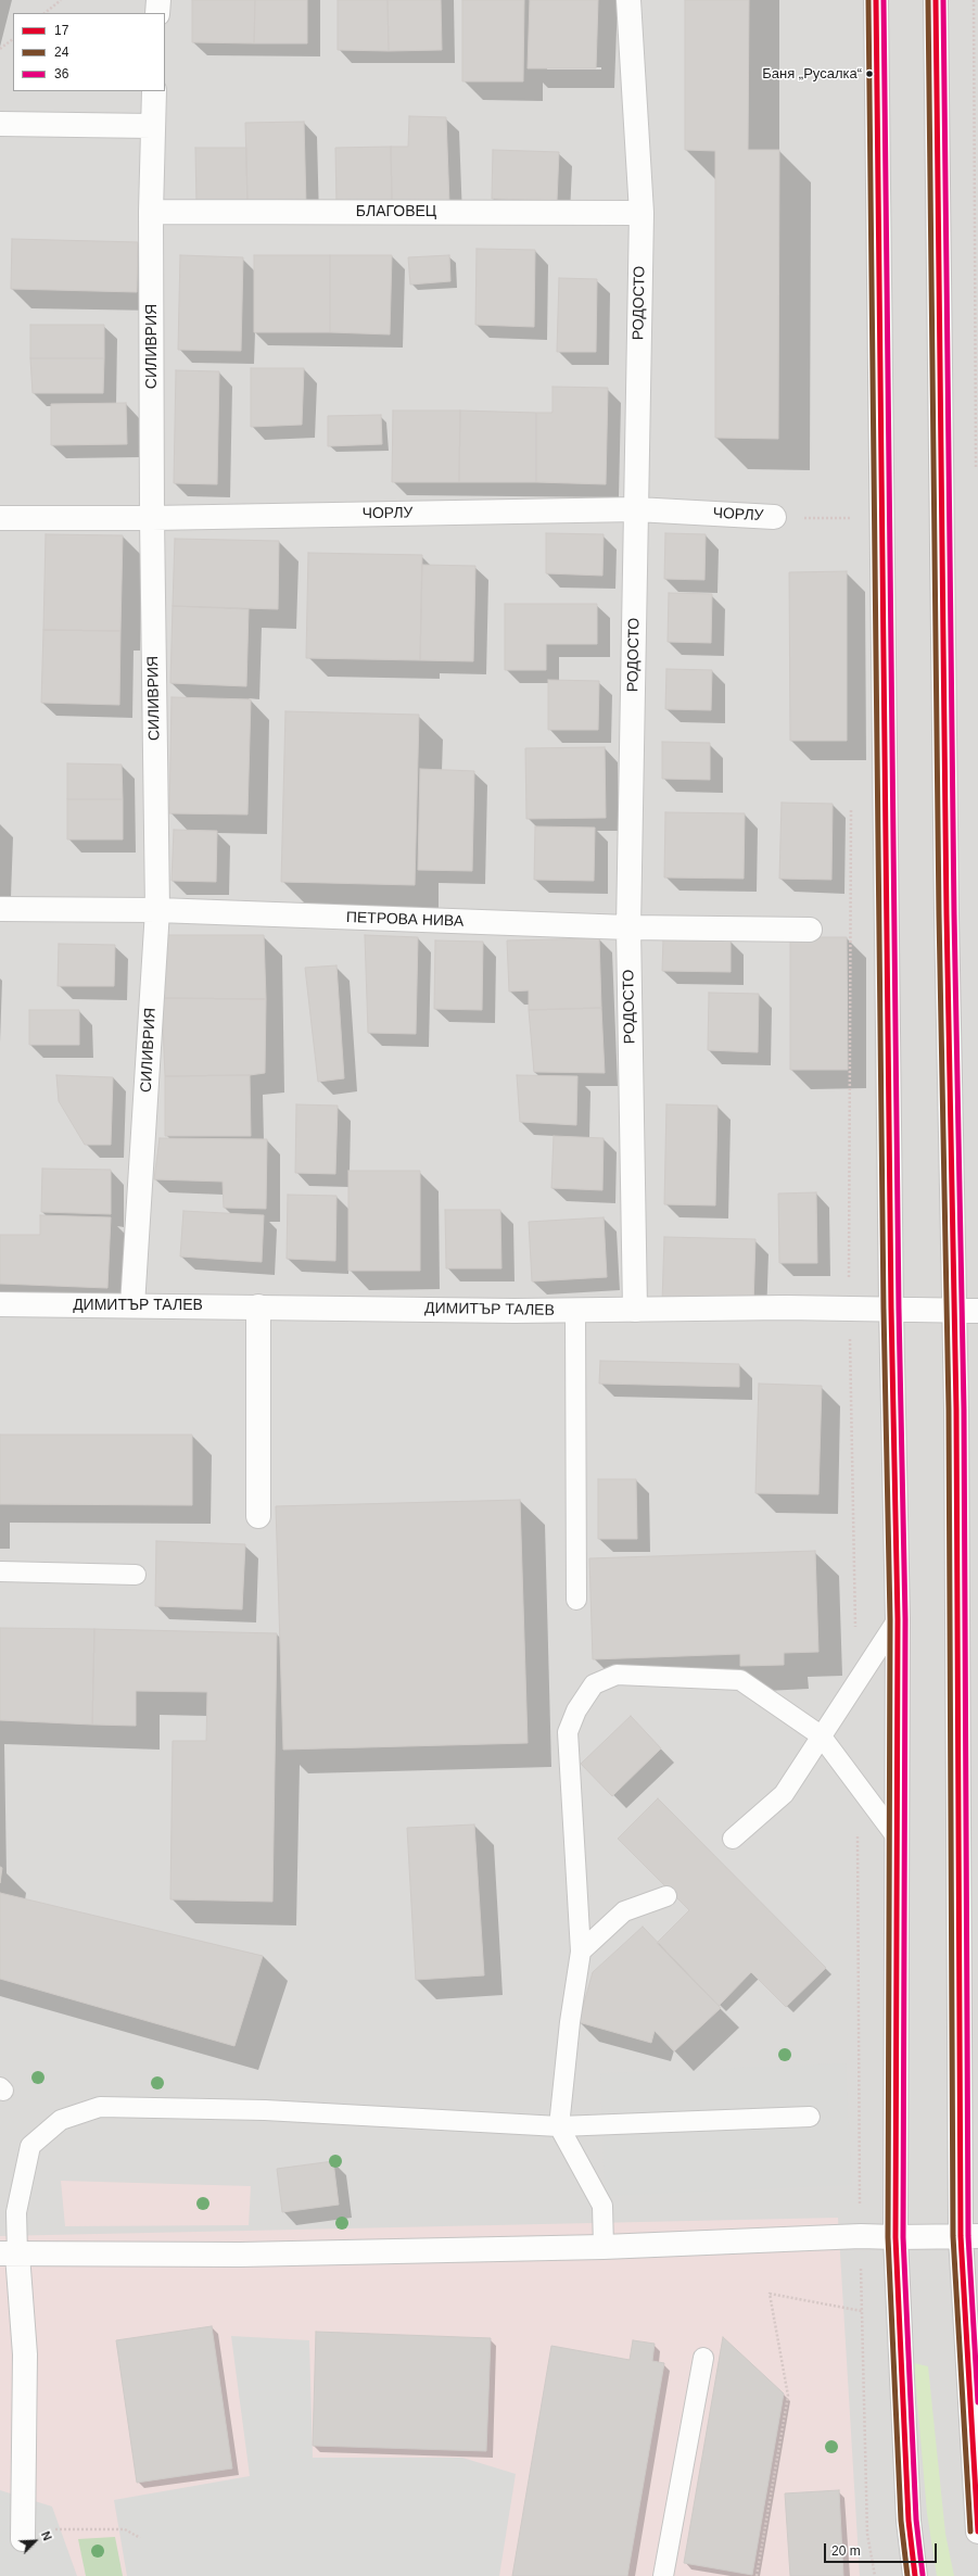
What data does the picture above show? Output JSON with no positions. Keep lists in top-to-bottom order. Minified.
{"streets":{"street":["БЛАГОВЕЦ","РОДОСТО","СИЛИВРИЯ","ЧОРЛУ","ПЕТРОВА НИВА","ДИМИТЪР ТАЛЕВ"]},"crossings":[["БЛАГОВЕЦ","РОДОСТО"],["БЛАГОВЕЦ","СИЛИВРИЯ"],["РОДОСТО","ЧОРЛУ"],["РОДОСТО","ПЕТРОВА НИВА"],["РОДОСТО","ДИМИТЪР ТАЛЕВ"],["СИЛИВРИЯ","ЧОРЛУ"],["СИЛИВРИЯ","ПЕТРОВА НИВА"],["СИЛИВРИЯ","ДИМИТЪР ТАЛЕВ"]],"places":["Баня „Русалка“"],"lines":["transit line 17","transit line 24","transit line 36"],"legend":["17","24","36"],"scale_bar":"20 m","north":"top right"}
